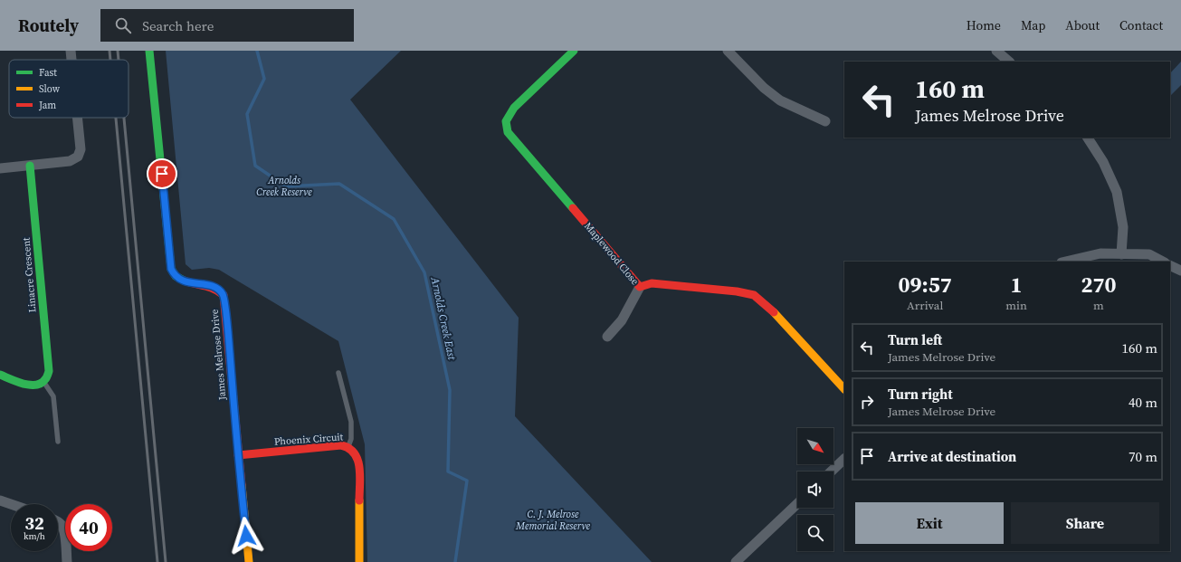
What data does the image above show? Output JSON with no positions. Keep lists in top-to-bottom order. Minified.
{"streets":{"street":["Maplewood Close","Linacre Crescent","James Melrose Drive","Phoenix Circuit"]},"crossings":[["James Melrose Drive","Phoenix Circuit"]],"water":["Arnolds Creek East"],"parks":["Arnolds Creek Reserve","C. J. Melrose Memorial Reserve"],"legend":["Fast","Slow","Jam"],"north":"bottom right","page":{"header":"Routely","search":"Search here","nav":["Home","Map","About","Contact"],"turn":["160 m","James Melrose Drive"],"eta":["09:57","Arrival","1","min","270","m"],"list":[{"name":"Turn left","note":"James Melrose Drive","value":"160 m"},{"name":"Turn right","note":"James Melrose Drive","value":"40 m"},{"name":"Arrive at destination","value":"70 m"}],"buttons":["Exit","Share"],"speed":"32 km/h","limit":"40"}}
